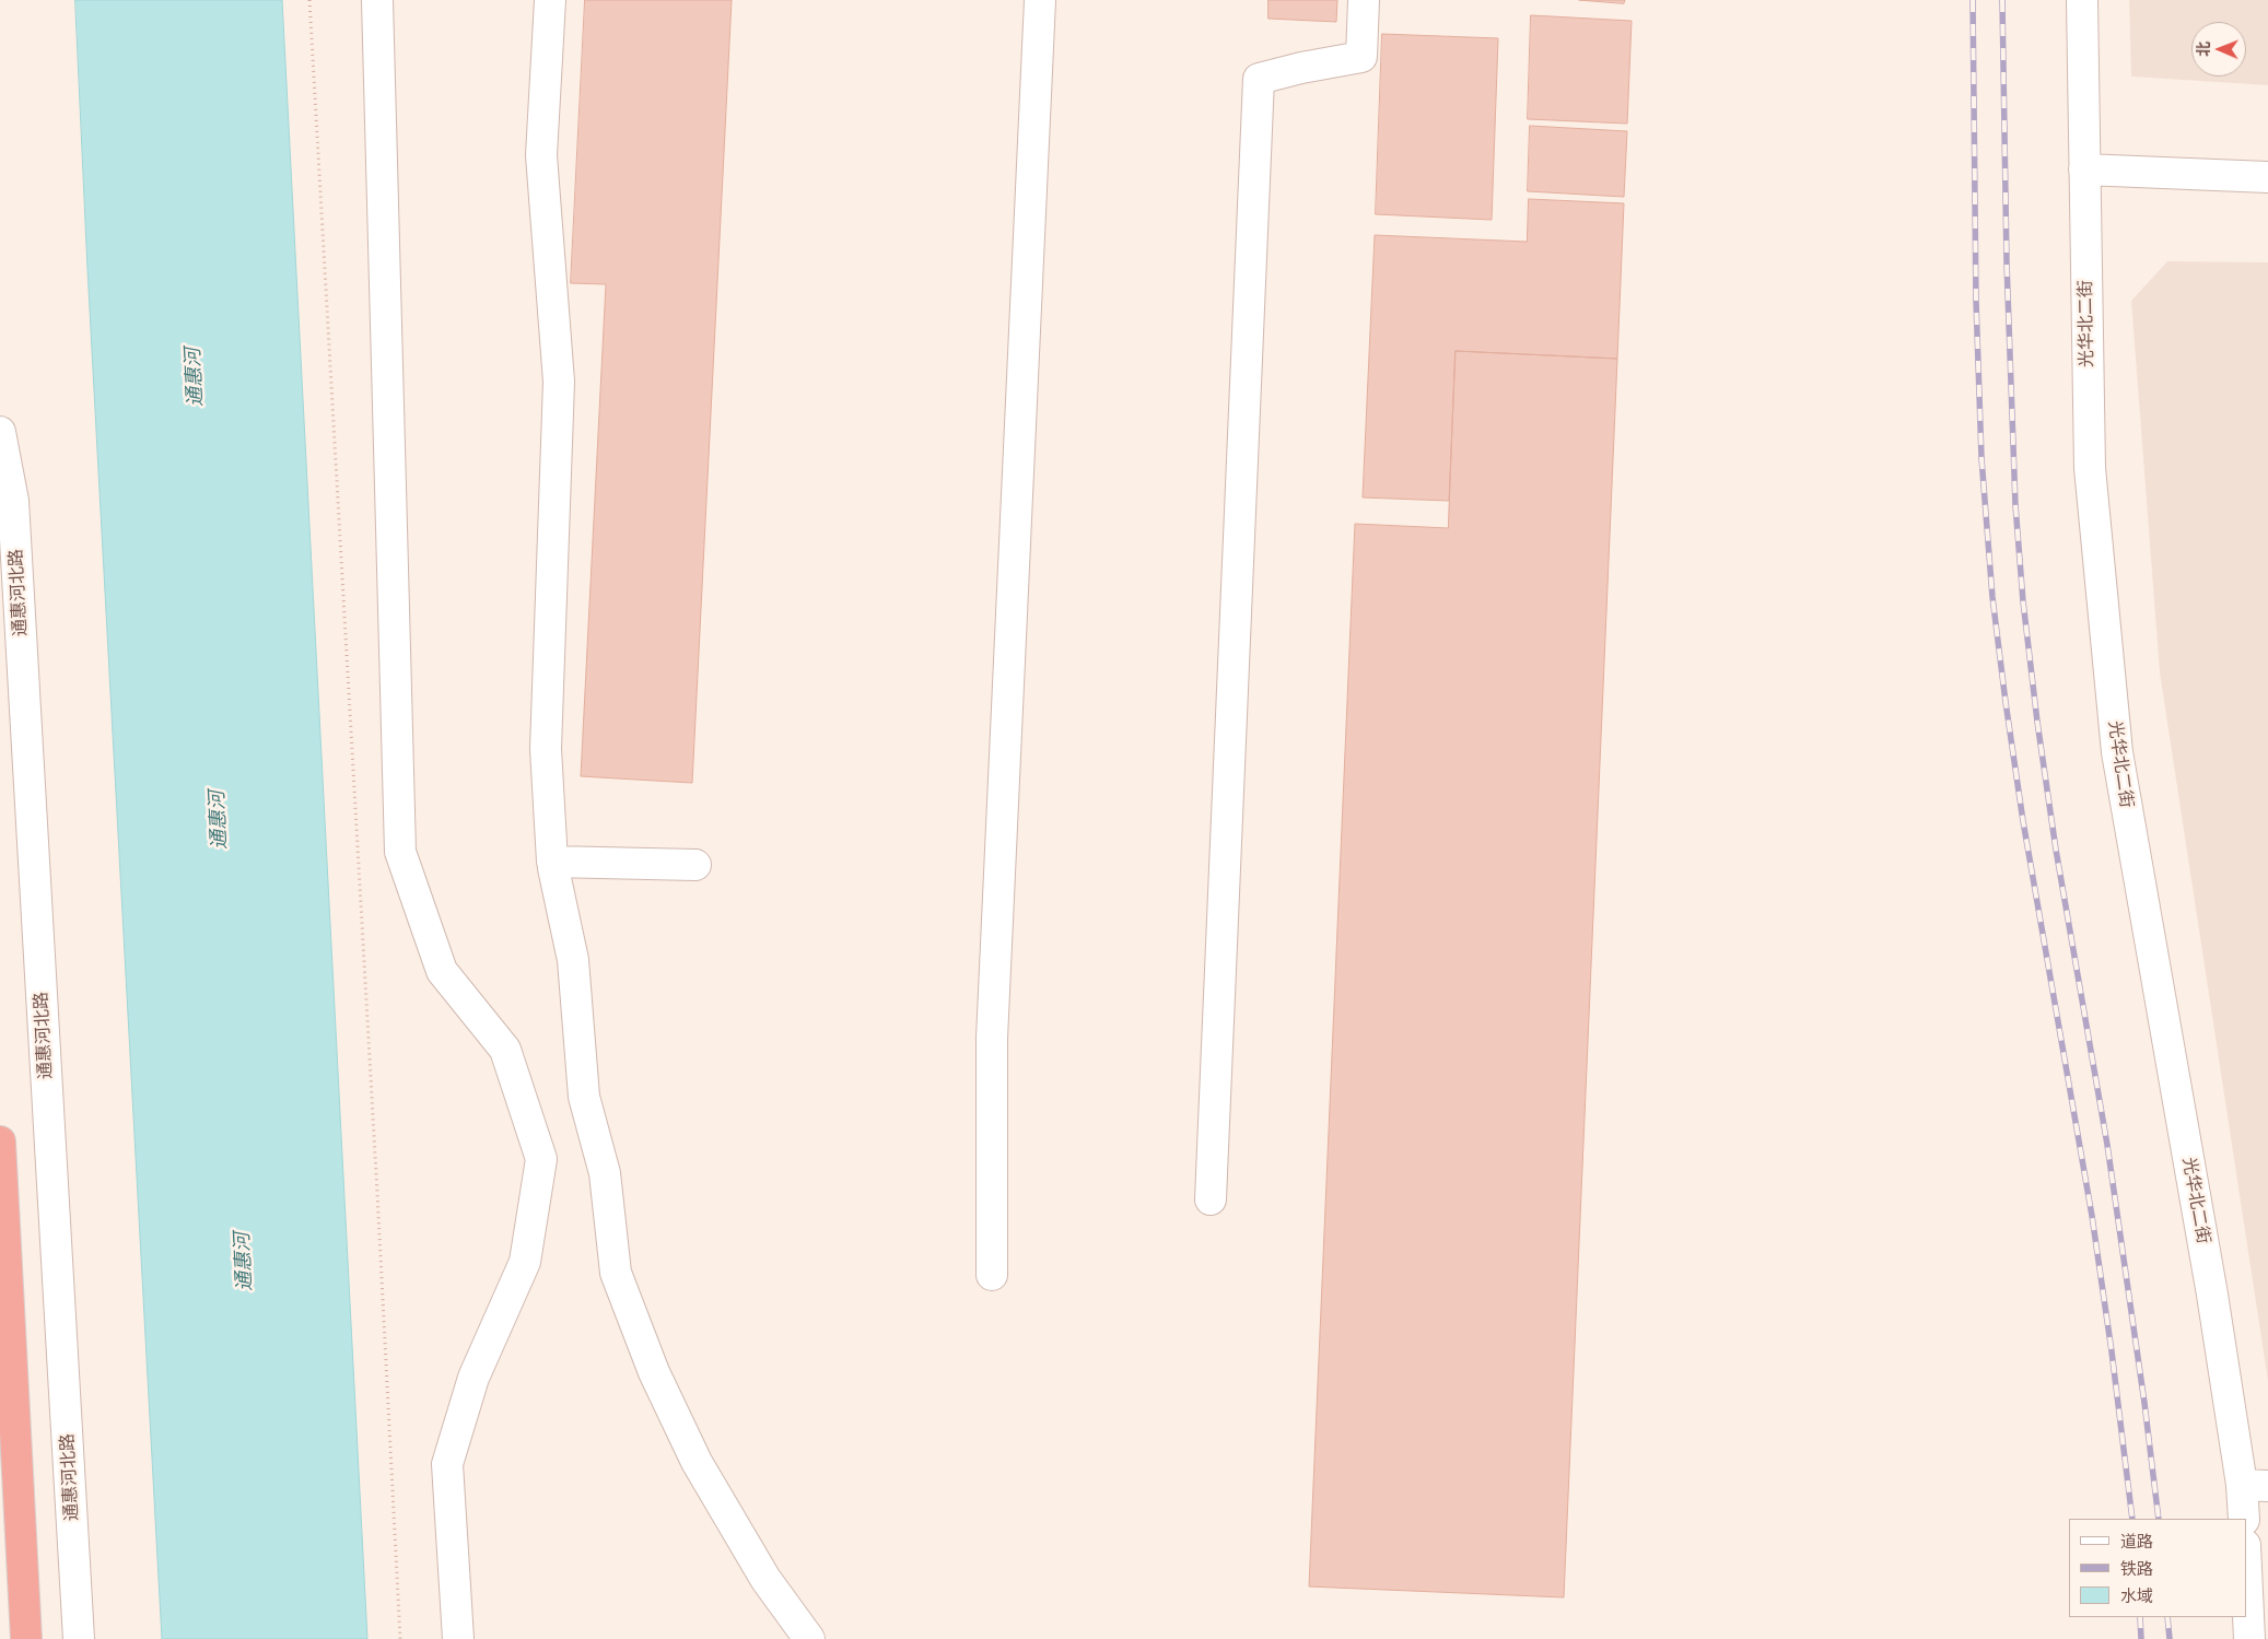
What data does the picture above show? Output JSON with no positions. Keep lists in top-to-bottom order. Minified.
{"streets":{"street":["光华北二街","通惠河北路"]},"water":["通惠河"],"legend":["道路","铁路","水域"],"north":"left"}
